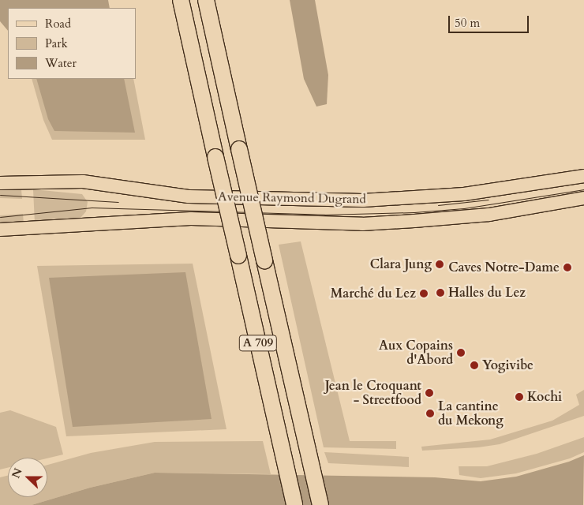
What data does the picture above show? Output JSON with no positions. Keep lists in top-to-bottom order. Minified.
{"streets":{"highway":["A 709"],"main road":["Avenue Raymond Dugrand"]},"places":["Clara Jung","Caves Notre-Dame","Halles du Lez","Marché du Lez","Aux Copains d'Abord","Yogivibe","Jean le Croquant - Streetfood","Kochi","La cantine du Mekong"],"legend":["Road","Park","Water"],"scale_bar":"50 m","north":"left"}
